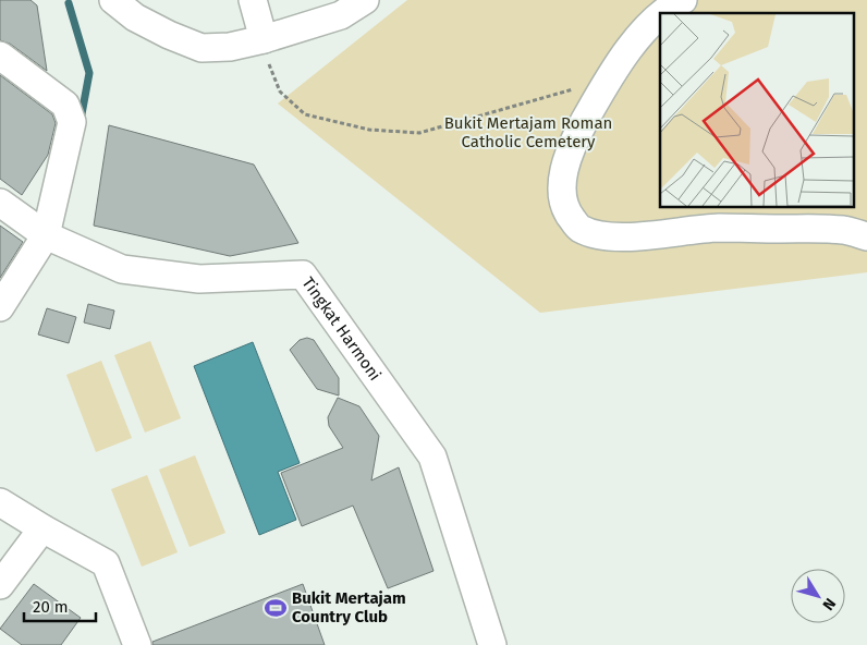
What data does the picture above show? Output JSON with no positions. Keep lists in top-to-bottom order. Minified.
{"streets":{"street":["Tingkat Harmoni"]},"parks":["Bukit Mertajam Roman Catholic Cemetery"],"places":{"sports":["Bukit Mertajam Country Club"]},"scale_bar":"20 m","north":"bottom right"}
